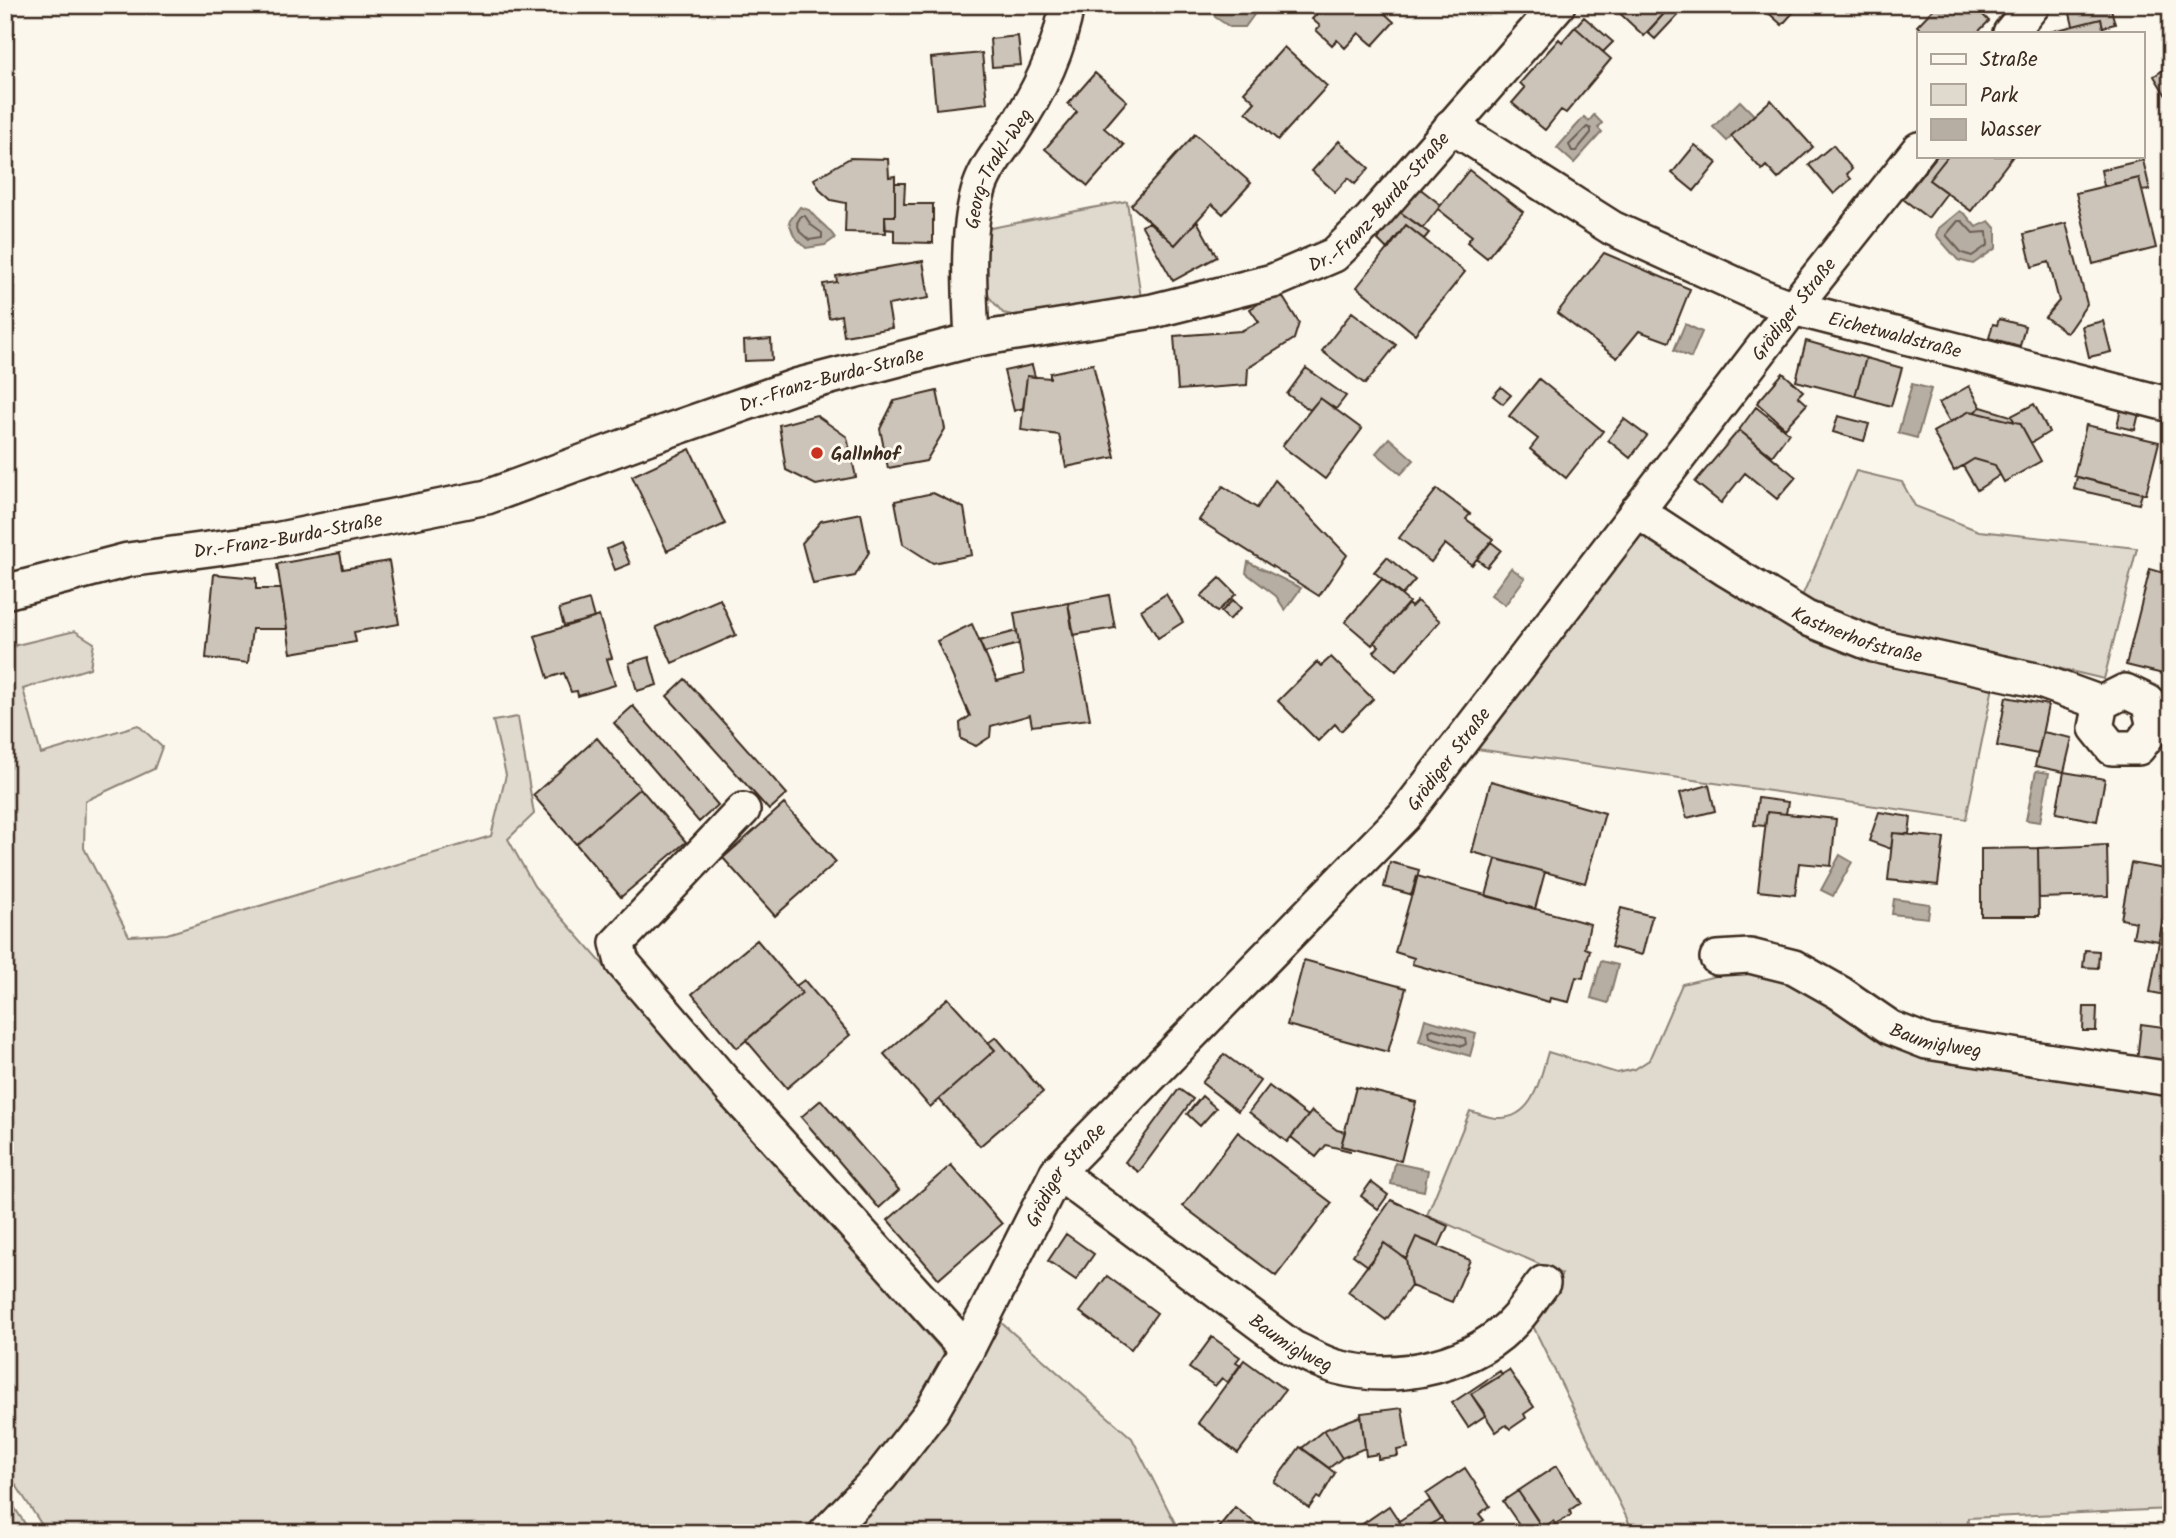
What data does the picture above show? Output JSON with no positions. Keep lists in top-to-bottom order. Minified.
{"streets":{"street":["Georg-Trakl-Weg","Dr.-Franz-Burda-Straße","Grödiger Straße","Eichetwaldstraße","Kastnerhofstraße","Baumiglweg"]},"crossings":[["Georg-Trakl-Weg","Dr.-Franz-Burda-Straße"],["Dr.-Franz-Burda-Straße","Eichetwaldstraße"],["Grödiger Straße","Eichetwaldstraße"],["Grödiger Straße","Kastnerhofstraße"],["Grödiger Straße","Baumiglweg"]],"places":["Gallnhof"],"legend":["Straße","Park","Wasser"]}
